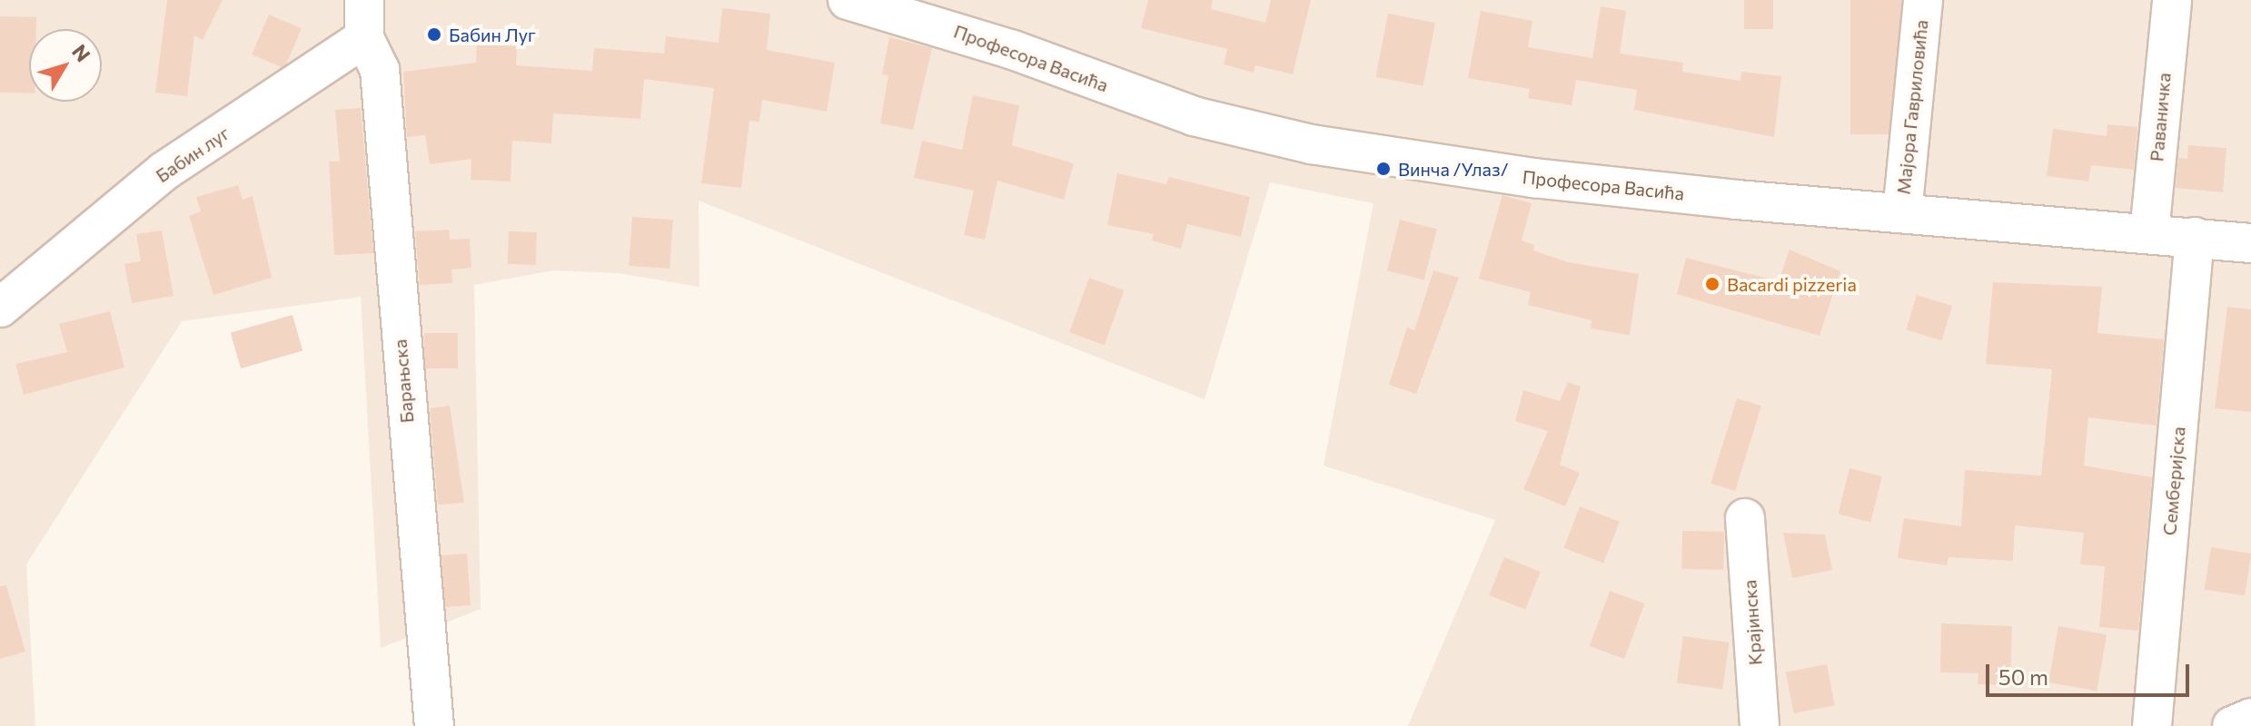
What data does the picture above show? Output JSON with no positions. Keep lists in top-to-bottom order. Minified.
{"streets":{"street":["Професора Васића","Мајора Гавриловића","Раваничка","Бабин луг","Барањска","Семберијска","Крајинска"]},"crossings":[["Професора Васића","Мајора Гавриловића"],["Професора Васића","Раваничка"],["Професора Васића","Семберијска"],["Бабин луг","Барањска"]],"places":["Бабин Луг","Винча /Улаз/","Bacardi pizzeria"],"scale_bar":"50 m","north":"top right"}
